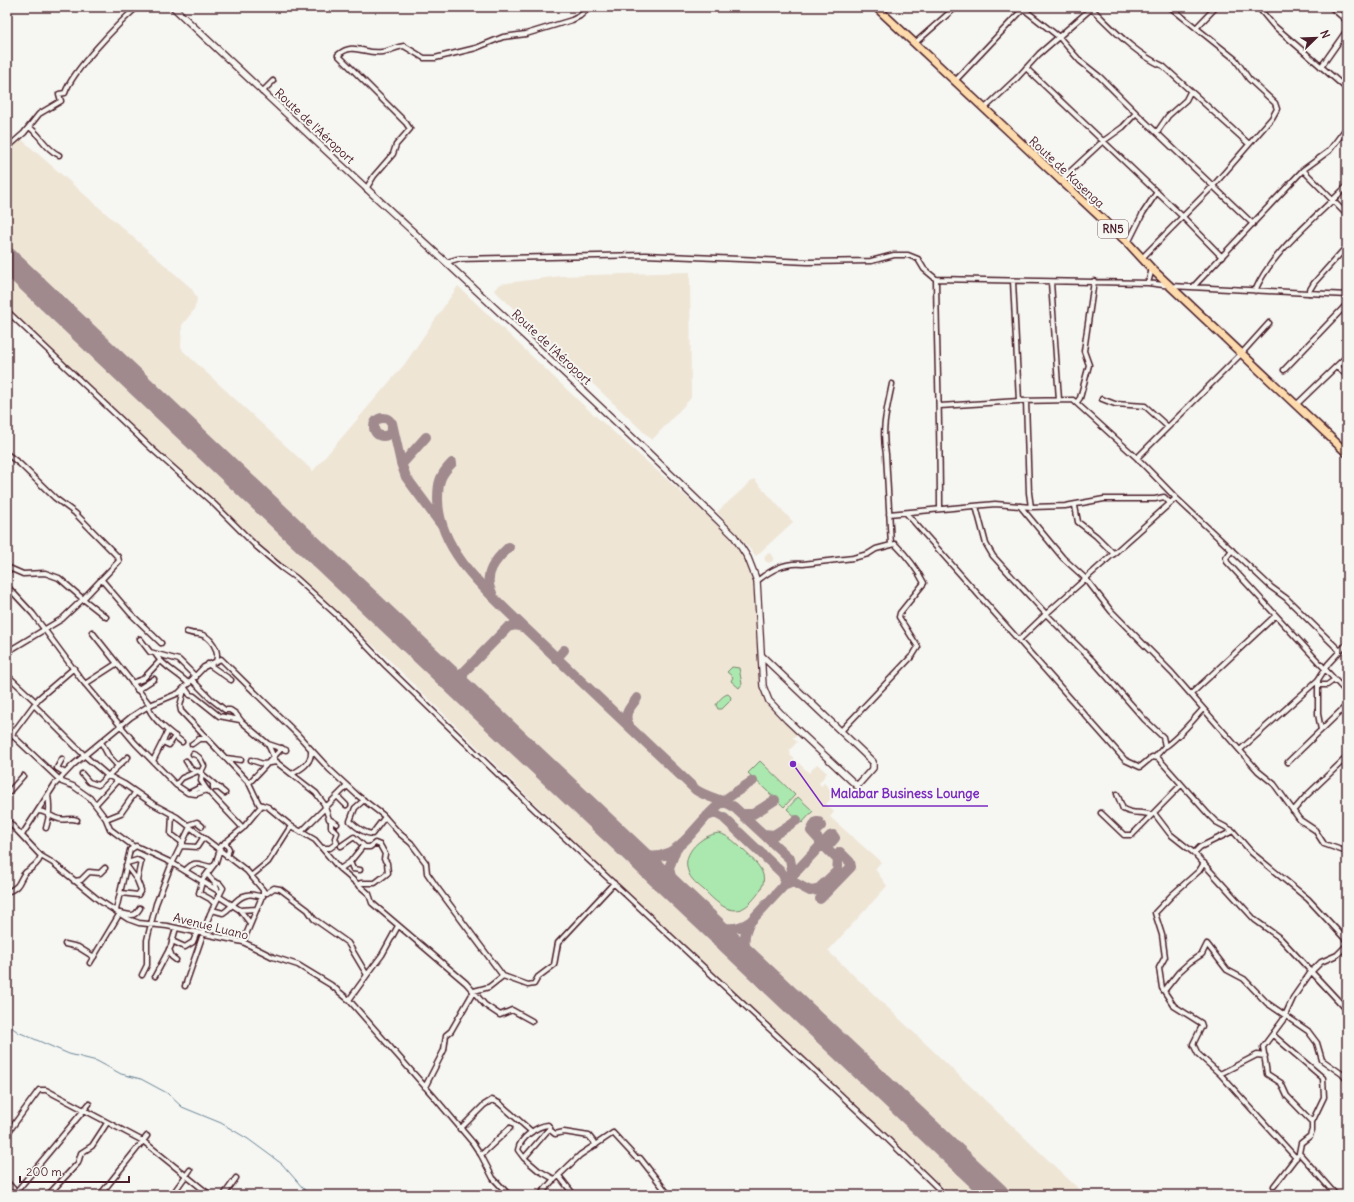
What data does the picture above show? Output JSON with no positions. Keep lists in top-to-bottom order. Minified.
{"streets":{"highway":["Route de Kasenga","RN5"],"main road":["Route de l'Aéroport"],"street":["Avenue Luano"]},"places":["Malabar Business Lounge"],"scale_bar":"200 m","north":"top right"}
